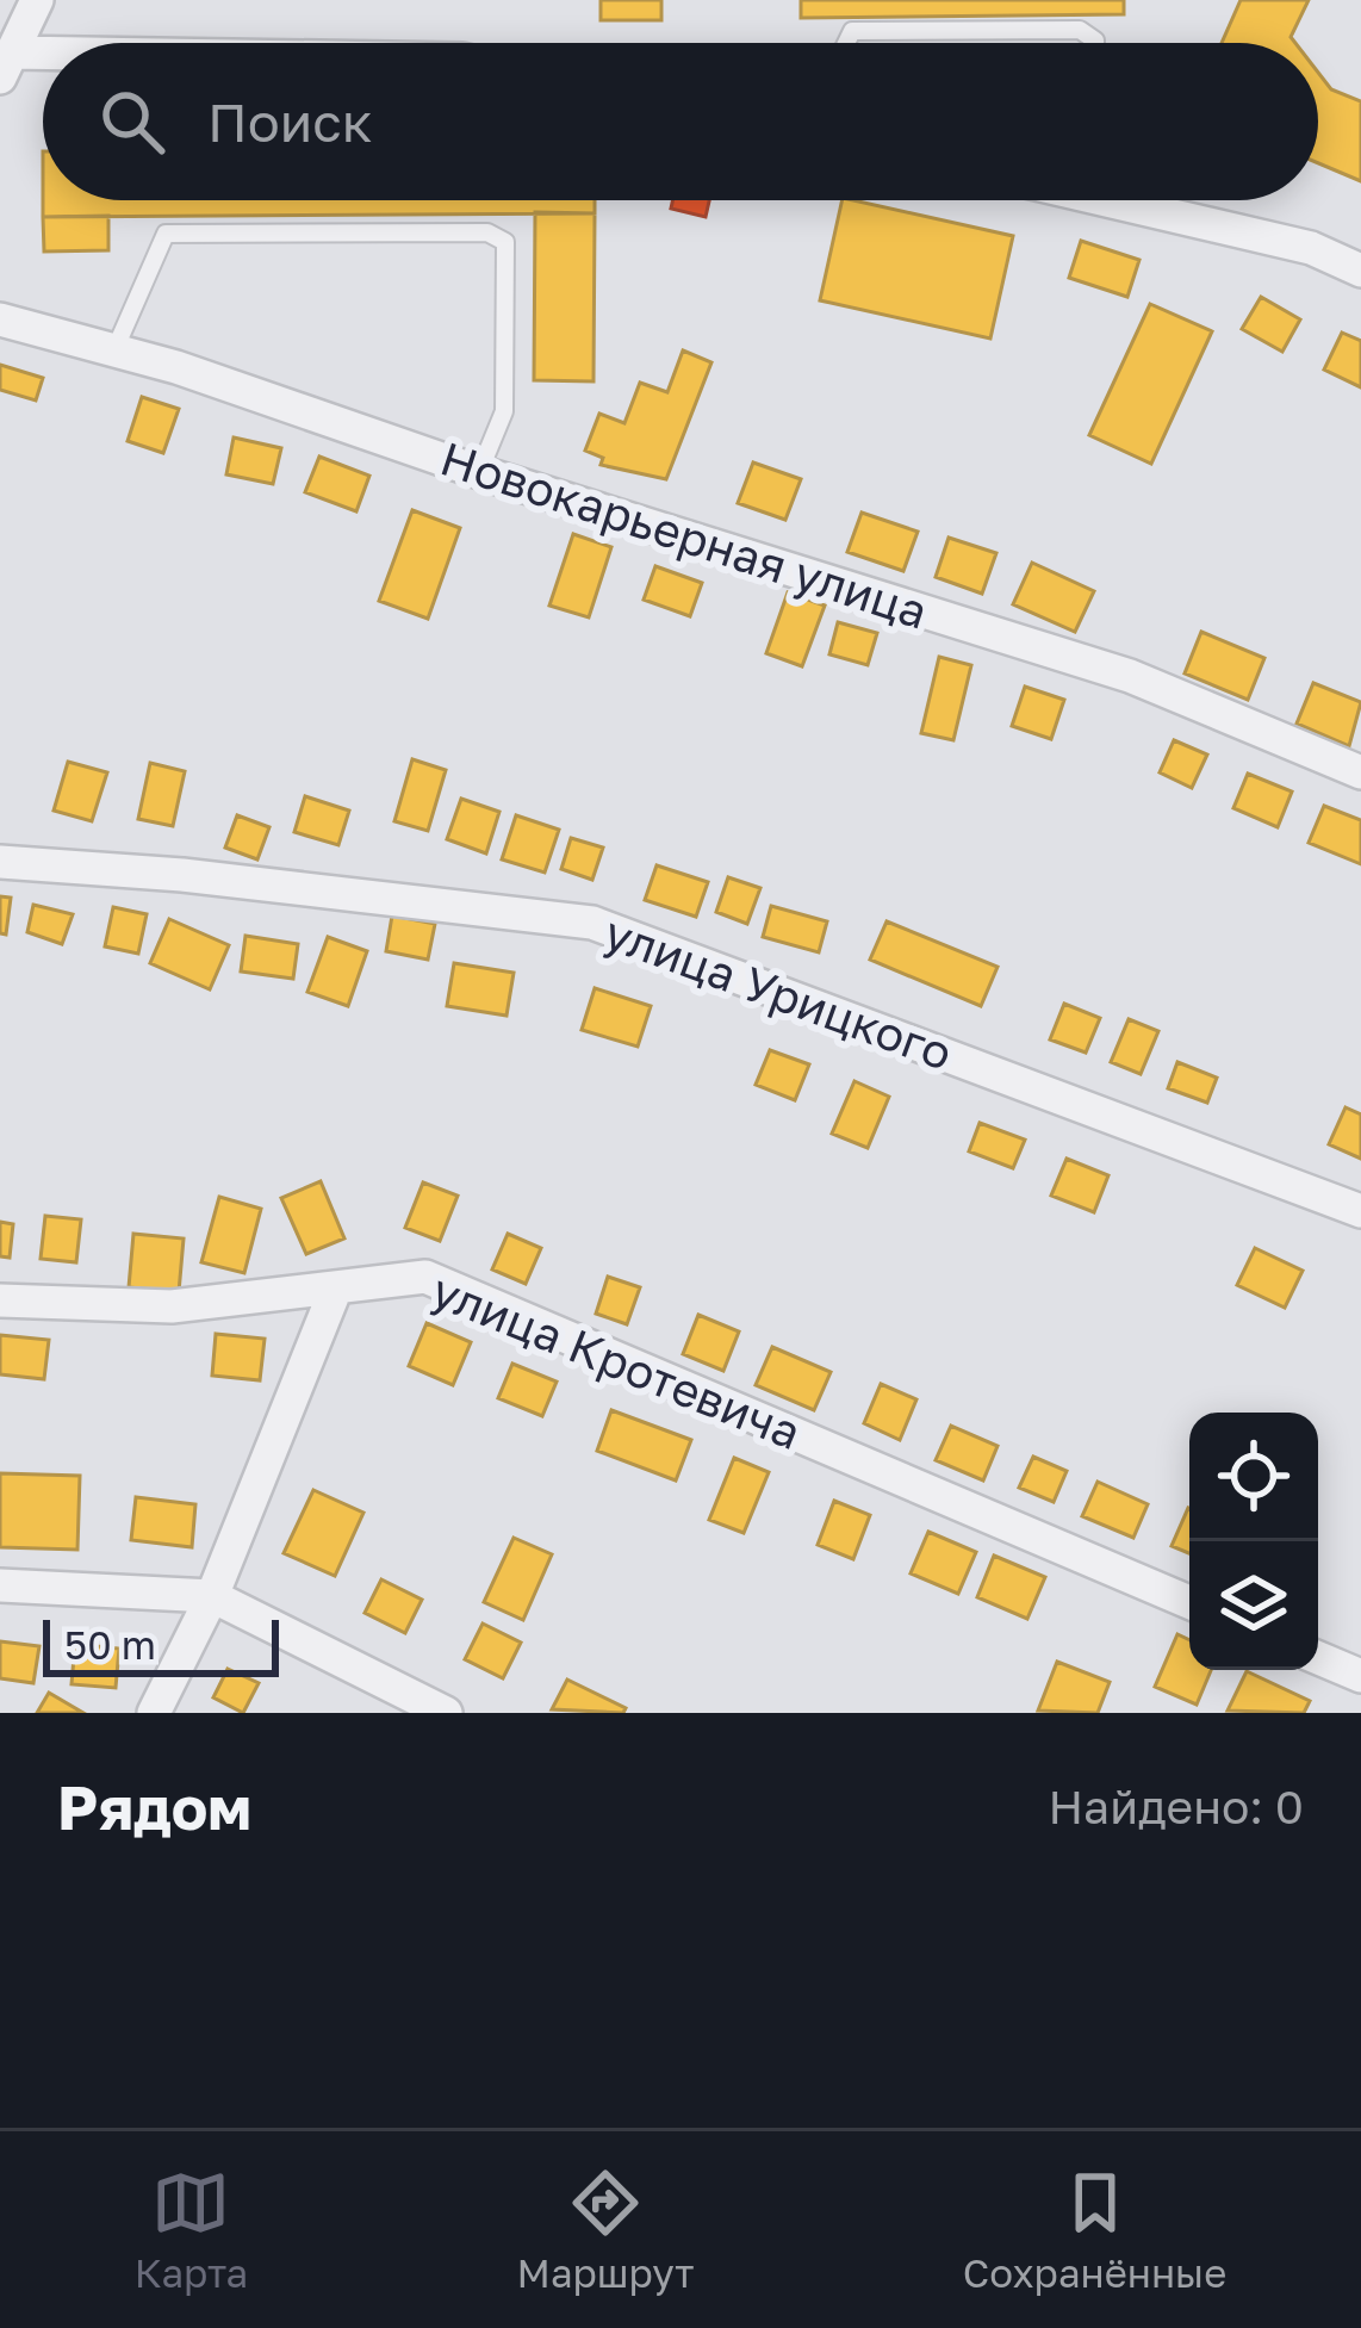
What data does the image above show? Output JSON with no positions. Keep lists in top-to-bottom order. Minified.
{"streets":{"street":["Новокарьерная улица","улица Урицкого","улица Кротевича"]},"scale_bar":"50 m","page":{"search":"Поиск","scale":"50 m","heading":["Рядом","Найдено: 0"],"nav":["Карта","Маршрут","Сохранённые"]}}
